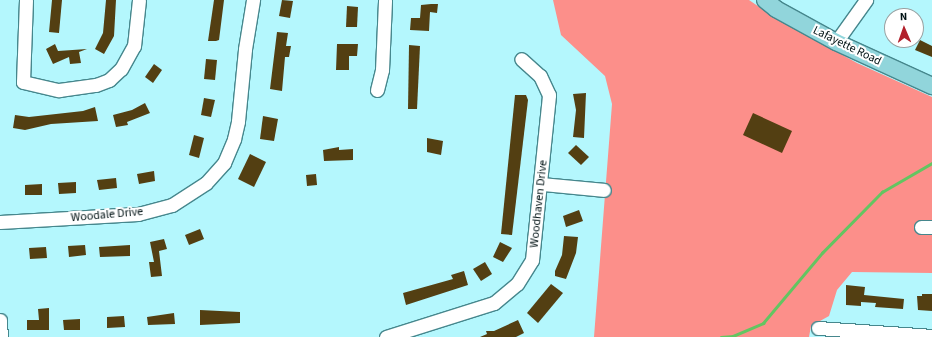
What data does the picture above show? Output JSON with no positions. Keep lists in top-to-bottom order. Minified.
{"streets":{"main road":["Lafayette Road"],"street":["Woodhaven Drive","Woodale Drive"]},"north":"top"}
